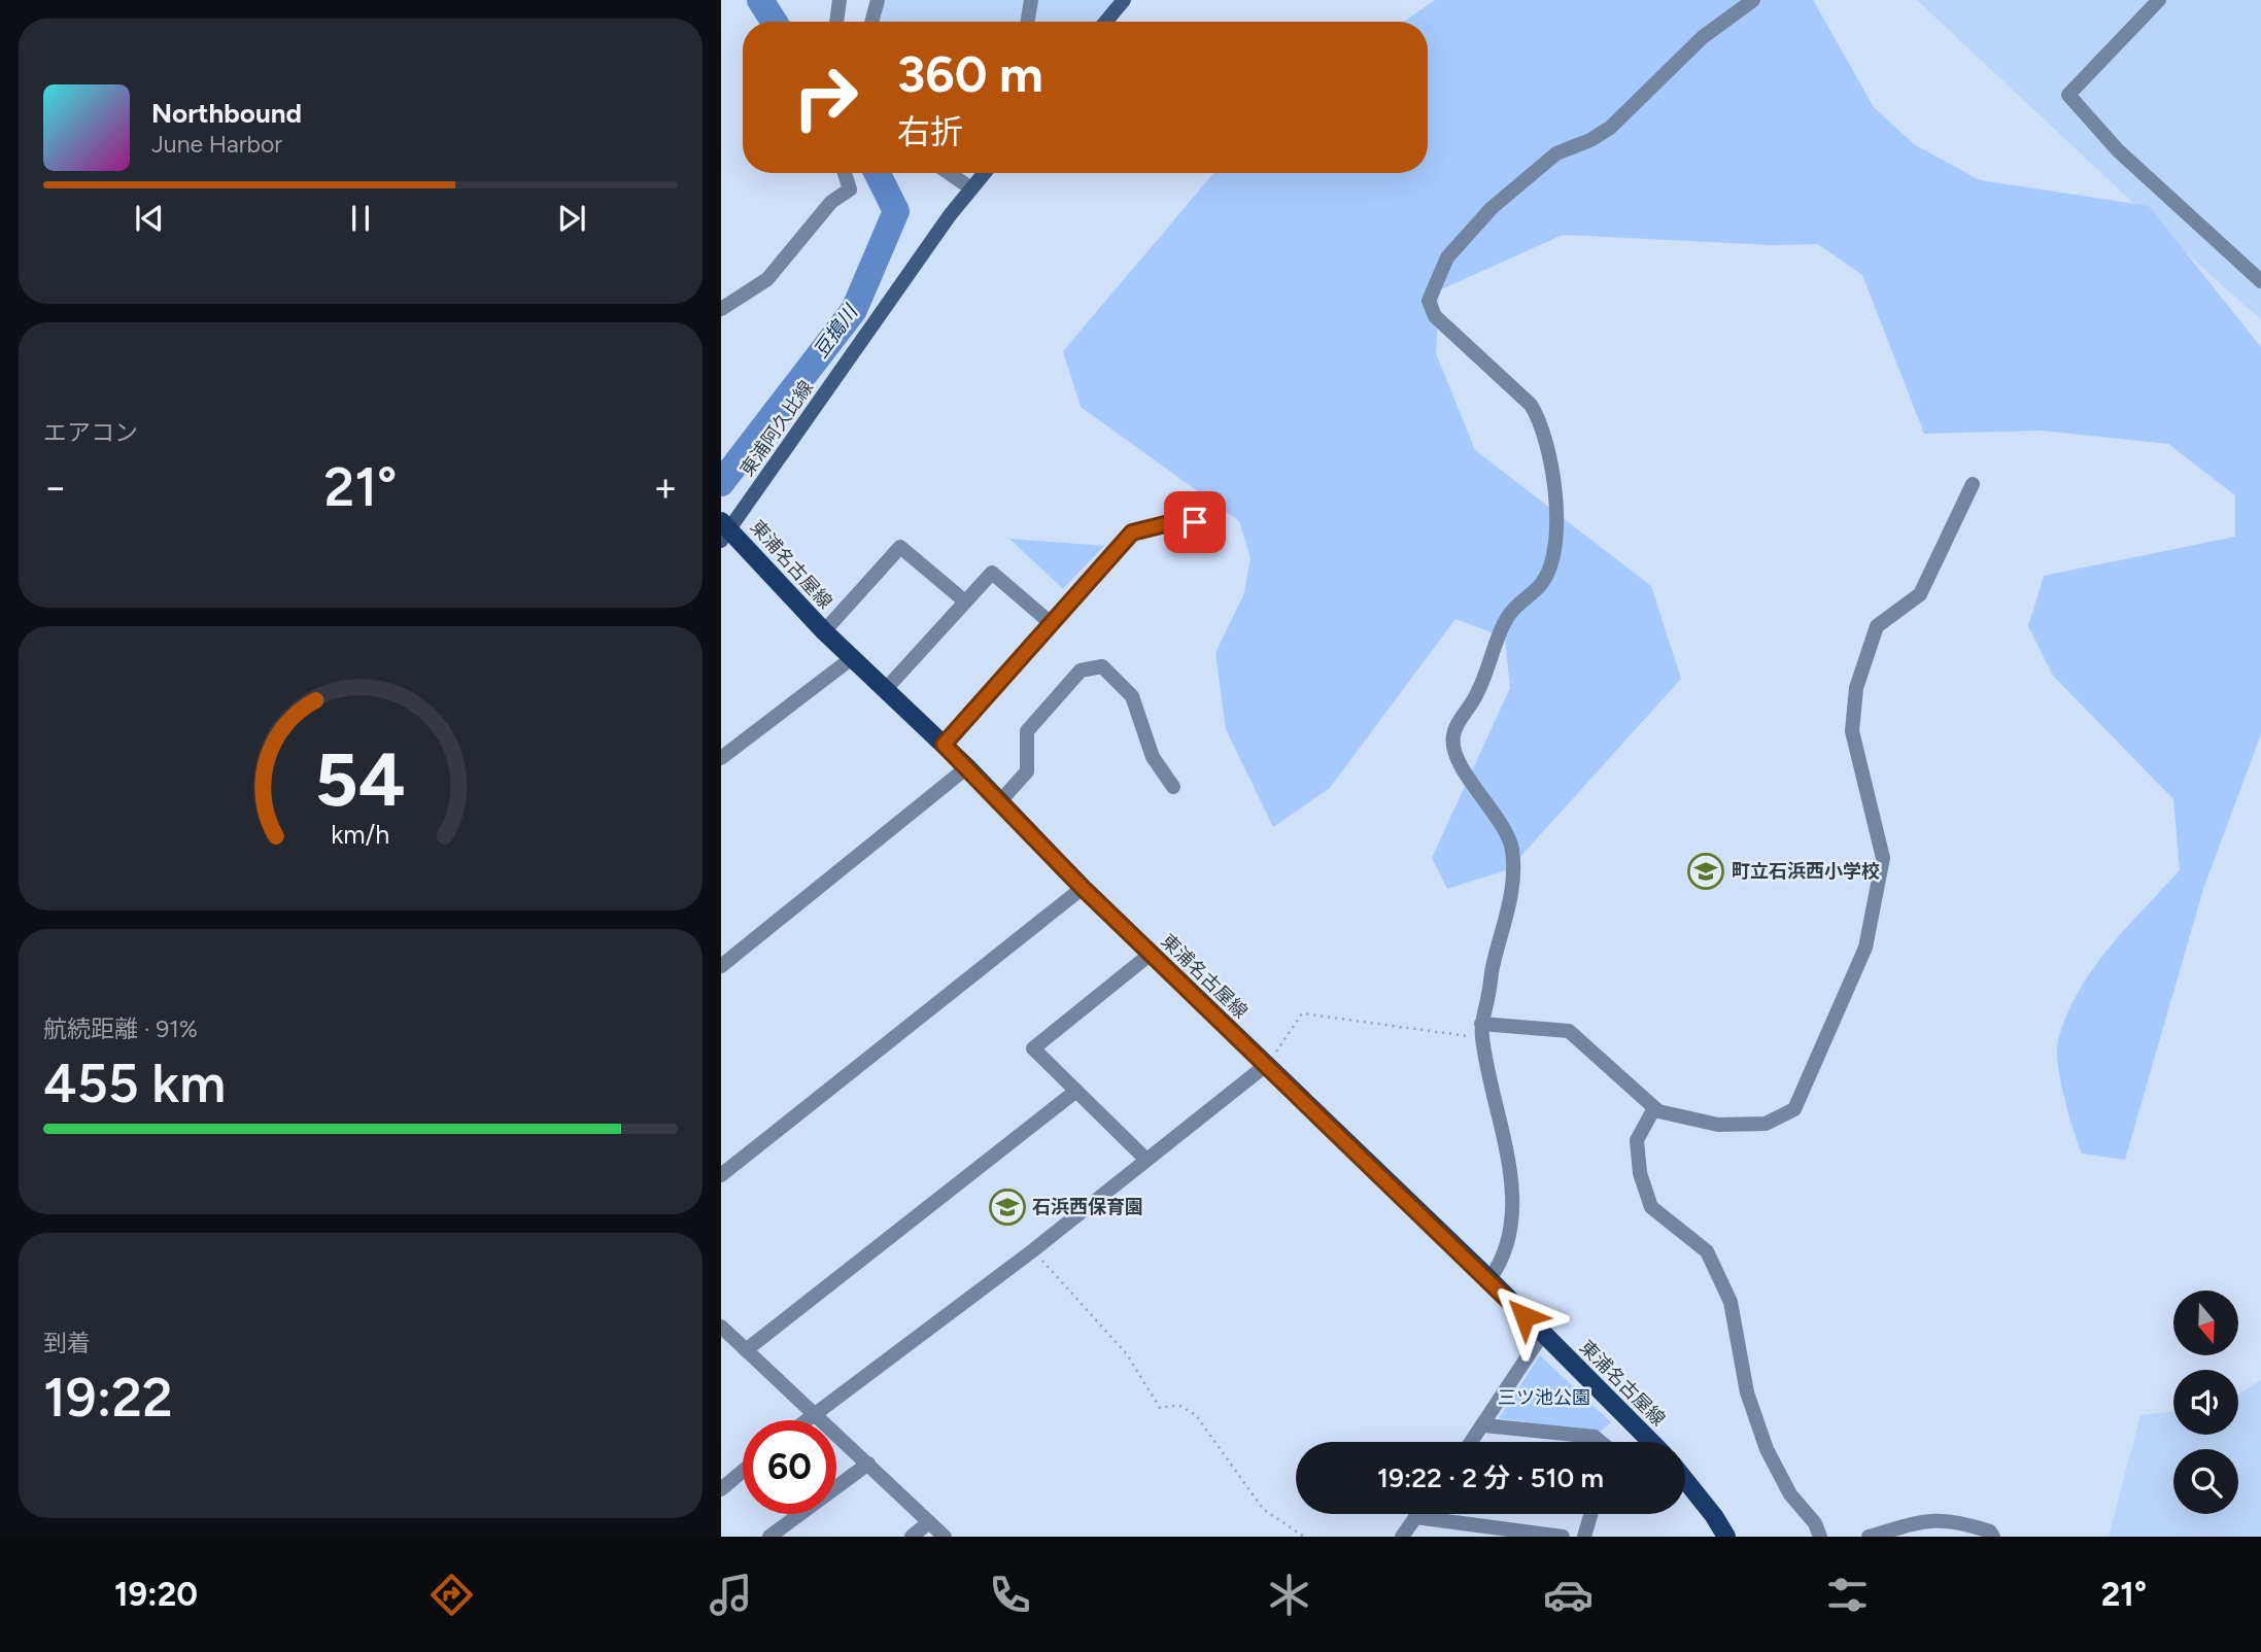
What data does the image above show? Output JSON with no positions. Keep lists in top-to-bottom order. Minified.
{"streets":{"main road":["東浦阿久比線","東浦名古屋線"]},"crossings":[["東浦阿久比線","東浦名古屋線"]],"water":["豆搗川"],"parks":["三ツ池公園"],"places":{"school or university":["町立石浜西小学校","石浜西保育園"]},"north":"bottom","page":{"turn":["360 m","右折"],"song":["Northbound","June Harbor"],"tile":["エアコン",["航続距離 · 91%","455 km"],["到着","19:22"]],"heat":["−","21°","+"],"limit":"60","trip":"19:22 · 2 分 · 510 m","tabs":["19:20","21°"],"gauge":["54","km/h"]}}
